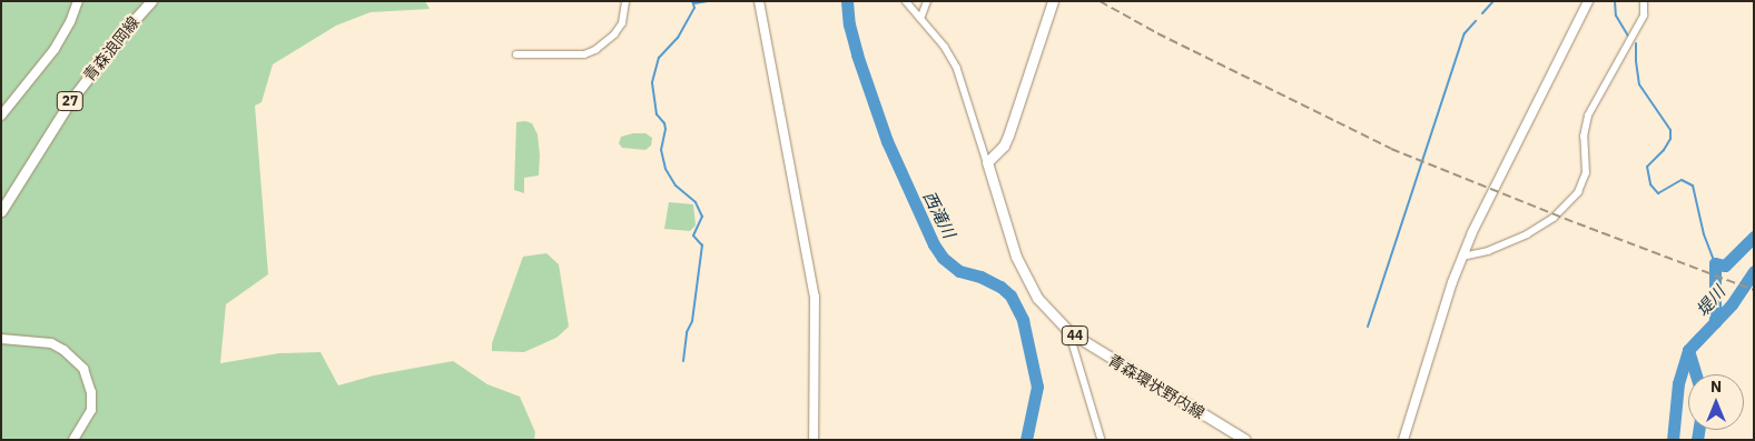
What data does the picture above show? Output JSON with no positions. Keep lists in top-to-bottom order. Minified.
{"streets":{"main road":["青森浪岡線","27","44","青森環状野内線"]},"water":["西滝川","堤川"],"north":"top"}
